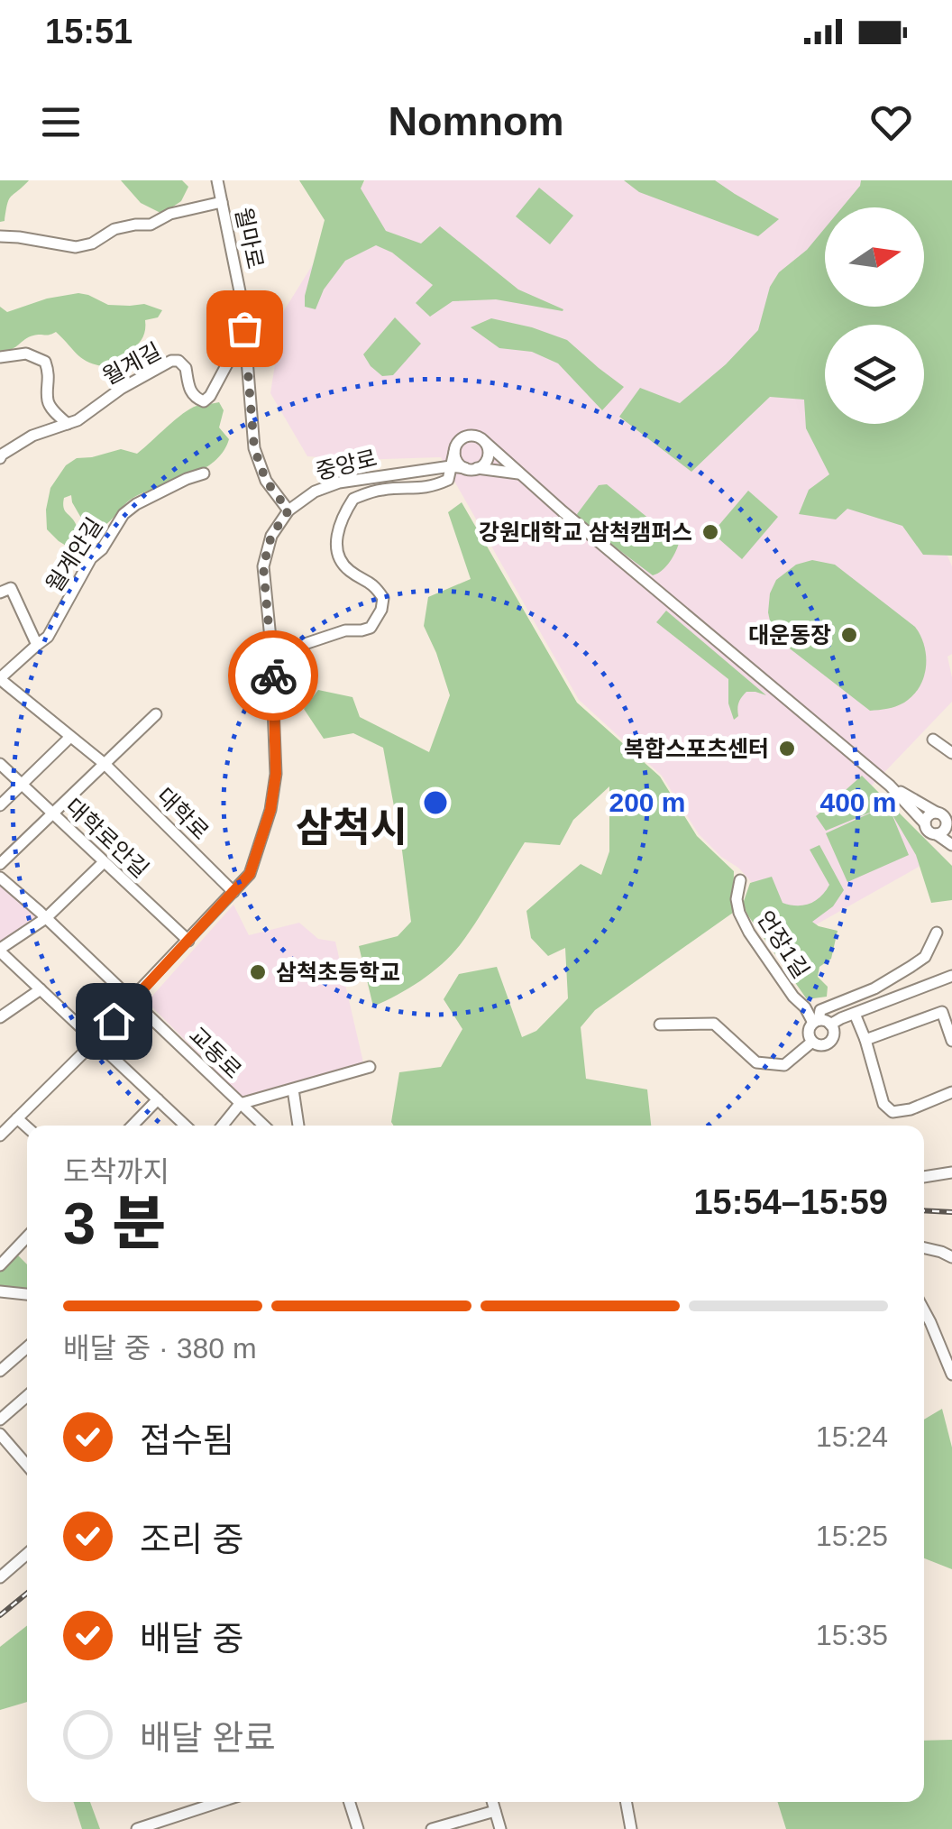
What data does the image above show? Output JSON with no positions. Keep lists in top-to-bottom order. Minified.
{"streets":{"street":["월마로","월계길","중앙로","월계안길","대학로","대학로안길","언장1길","교동로"]},"crossings":[["월마로","월계길"],["월마로","중앙로"],["월계안길","대학로"]],"districts":["삼척시"],"places":["강원대학교 삼척캠퍼스","대운동장","복합스포츠센터","삼척초등학교"],"north":"right","page":{"status":"15:51","header":"Nomnom","heading":["3 분","도착까지","15:54–15:59"],"bar":"배달 중 · 380 m","list":[["접수됨","15:24"],["조리 중","15:25"],["배달 중","15:35"],"배달 완료"]},"rings":["200 m","400 m"]}
